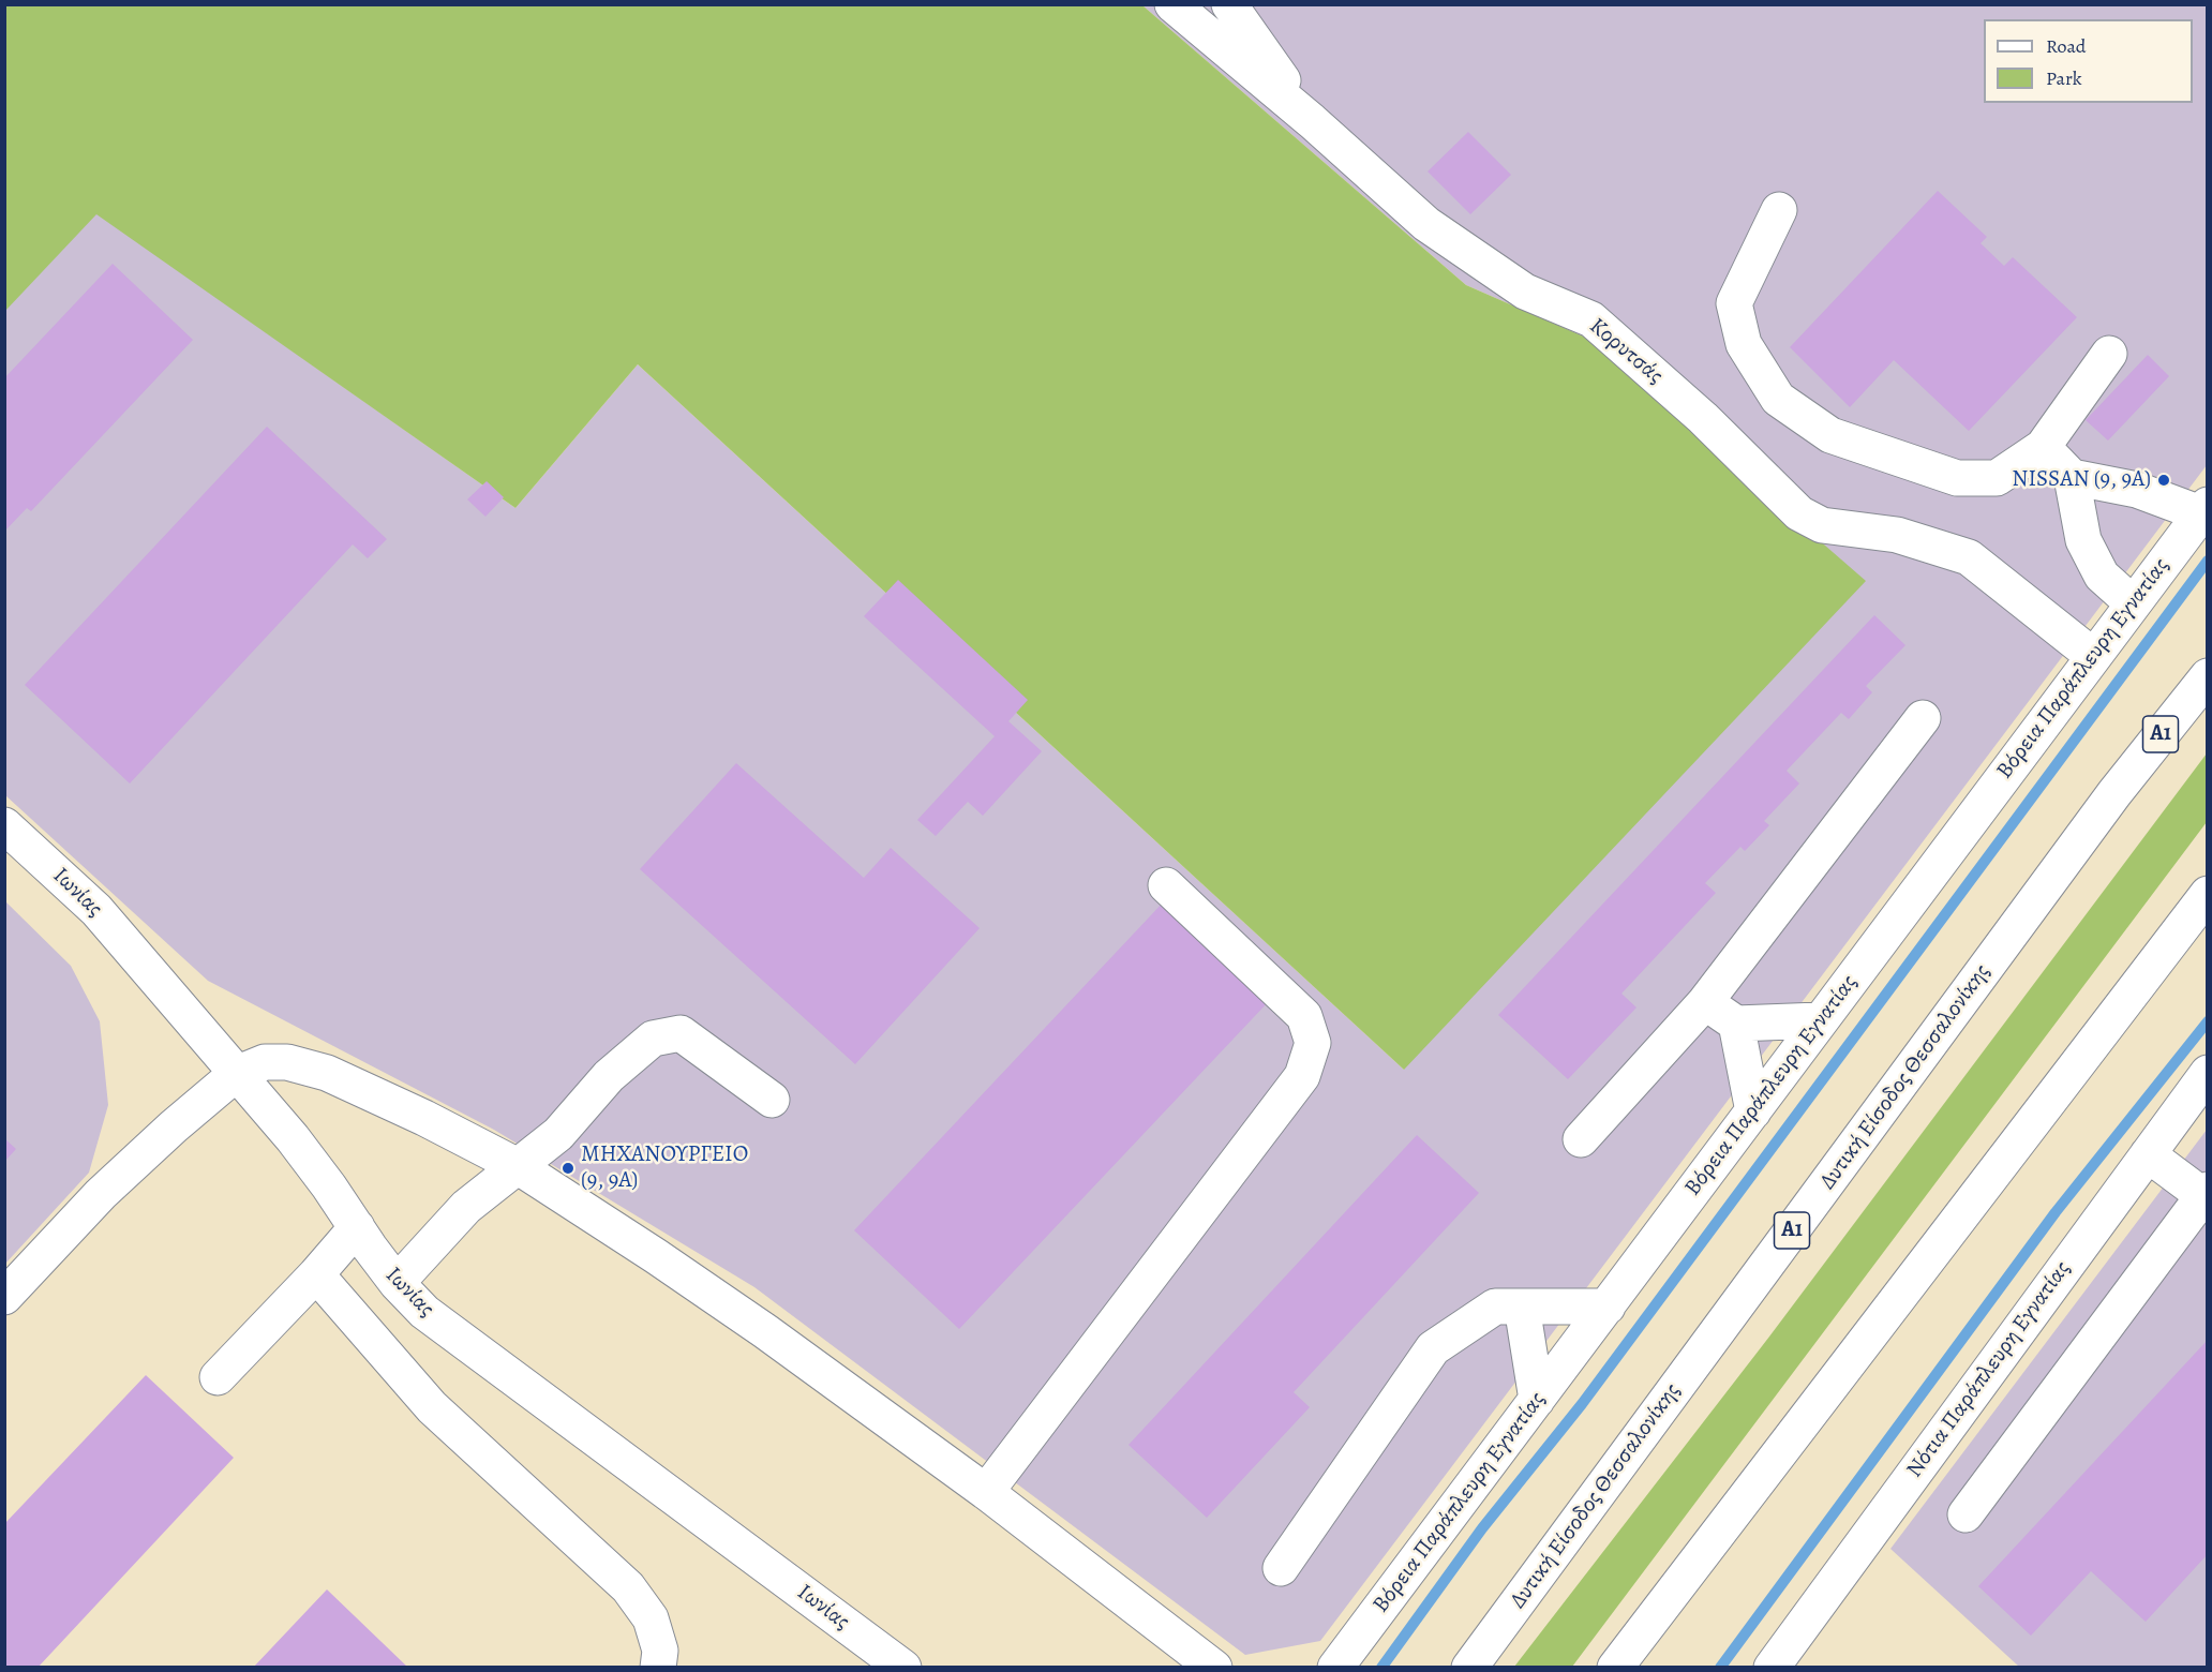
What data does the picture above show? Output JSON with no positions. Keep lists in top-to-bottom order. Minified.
{"streets":{"main road":["Κορυτσάς","Βόρεια Παράπλευρη Εγνατίας","Α1","Ιωνίας","Δυτική Είσοδος Θεσσαλονίκης","Νότια Παράπλευρη Εγνατίας"]},"crossings":[["Κορυτσάς","Βόρεια Παράπλευρη Εγνατίας"]],"places":["NISSAN (9, 9Α)","ΜΗΧΑΝΟΥΡΓΕΙΟ (9, 9Α)"],"legend":["Road","Park"]}
